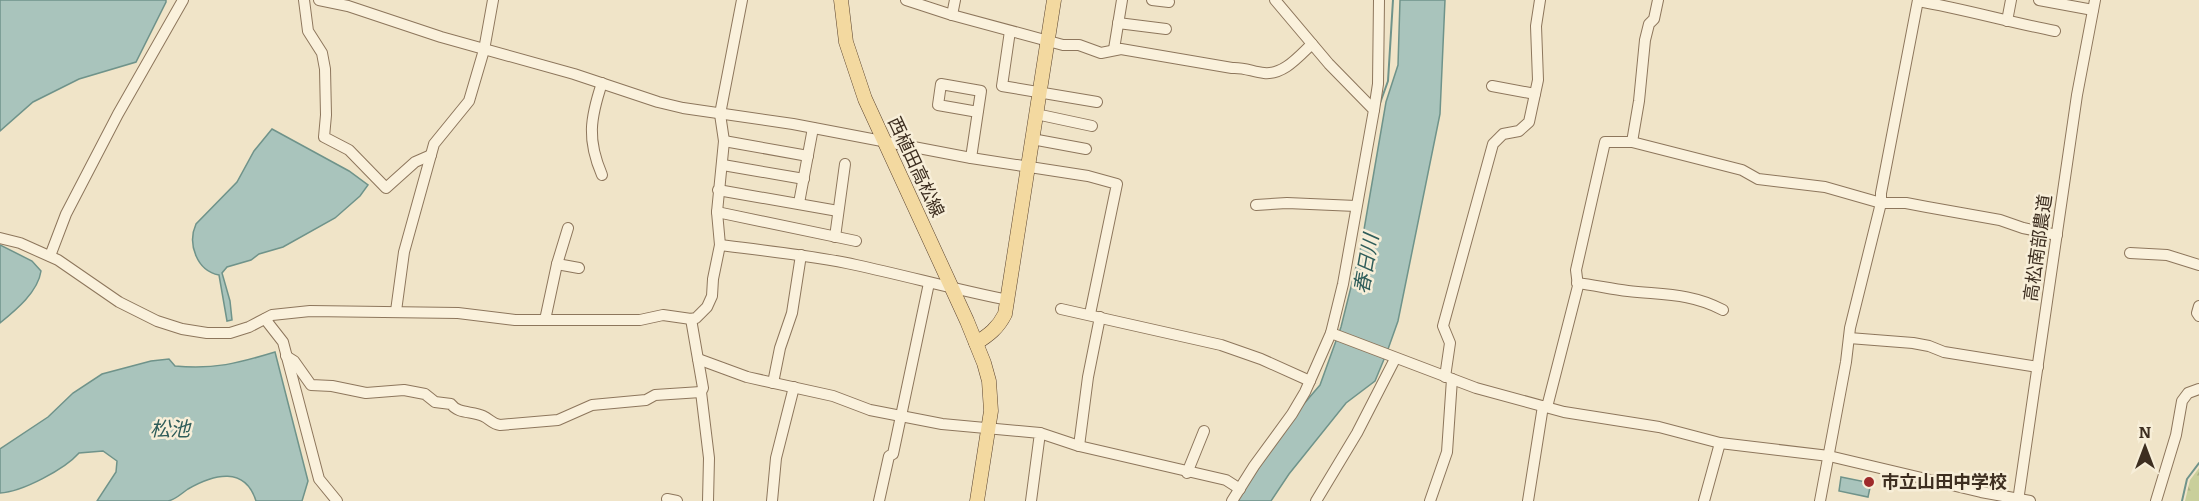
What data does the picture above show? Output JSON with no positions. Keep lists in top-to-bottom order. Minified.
{"streets":{"main road":["西植田高松線"],"street":["高松南部農道"]},"water":["春日川","松池"],"places":["市立山田中学校"],"north":"top"}
